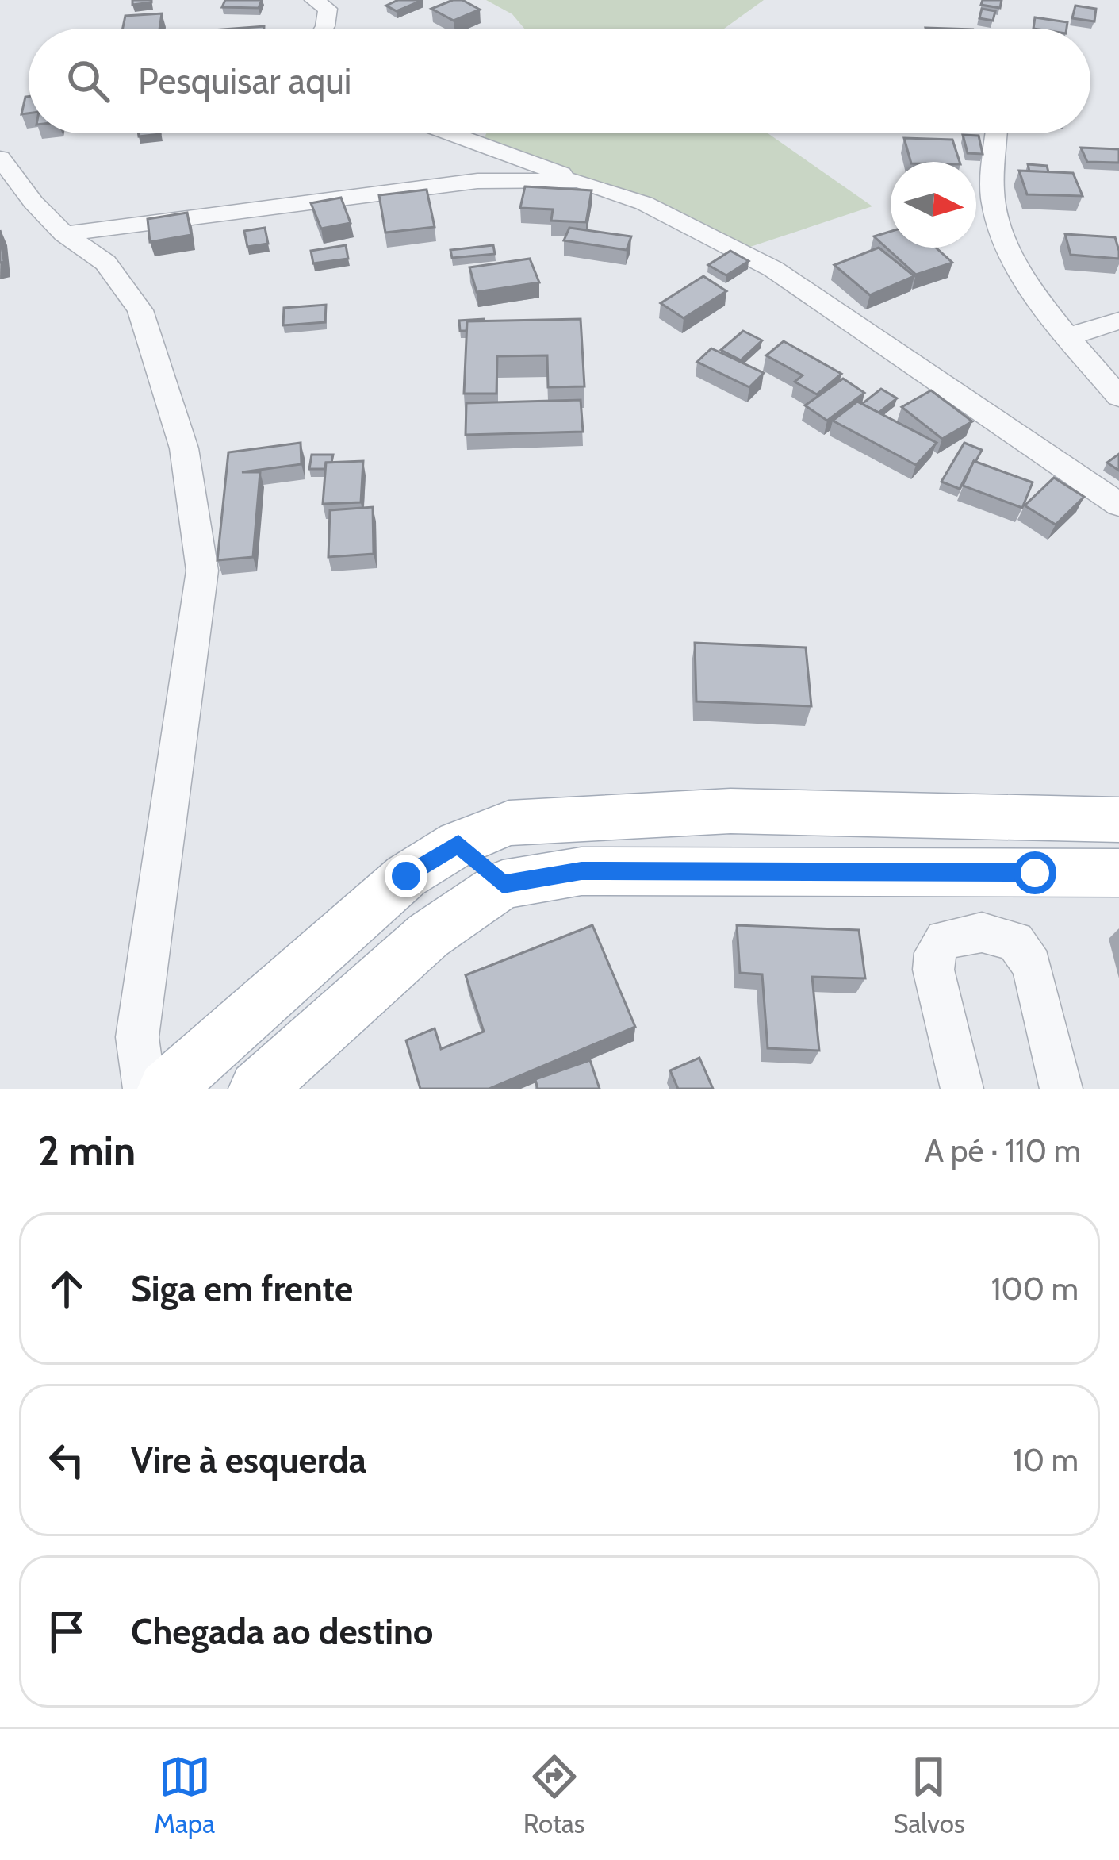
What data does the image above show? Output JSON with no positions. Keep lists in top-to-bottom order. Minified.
{"north":"right","page":{"search":"Pesquisar aqui","heading":["2 min","A pé · 110 m"],"list":[["Siga em frente","100 m"],["Vire à esquerda","10 m"],"Chegada ao destino"],"nav":["Mapa","Rotas","Salvos"]}}
